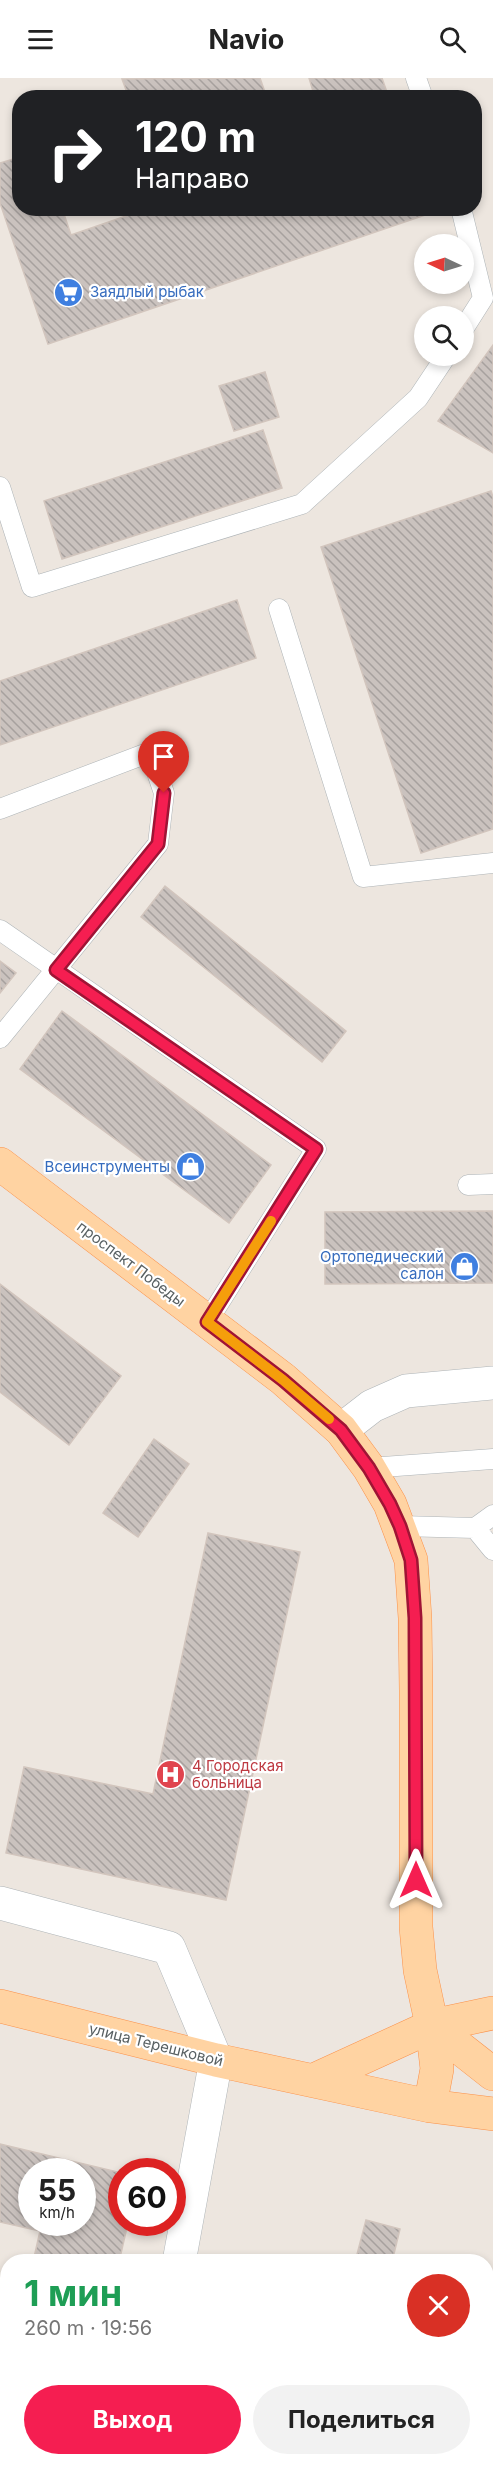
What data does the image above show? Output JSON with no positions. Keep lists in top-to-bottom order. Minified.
{"streets":{"main road":["проспект Победы","улица Терешковой"]},"crossings":[["проспект Победы","улица Терешковой"]],"places":{"supermarket":["Заядлый рыбак"],"shop":["Всеинструменты","Ортопедический салон"],"hospital":["4 Городская больница"]},"north":"left","page":{"header":"Navio","turn":["120 m","Направо"],"speed":"55 km/h","limit":"60","heading":["1 мин","260 m · 19:56"],"buttons":["Выход","Поделиться"]}}
